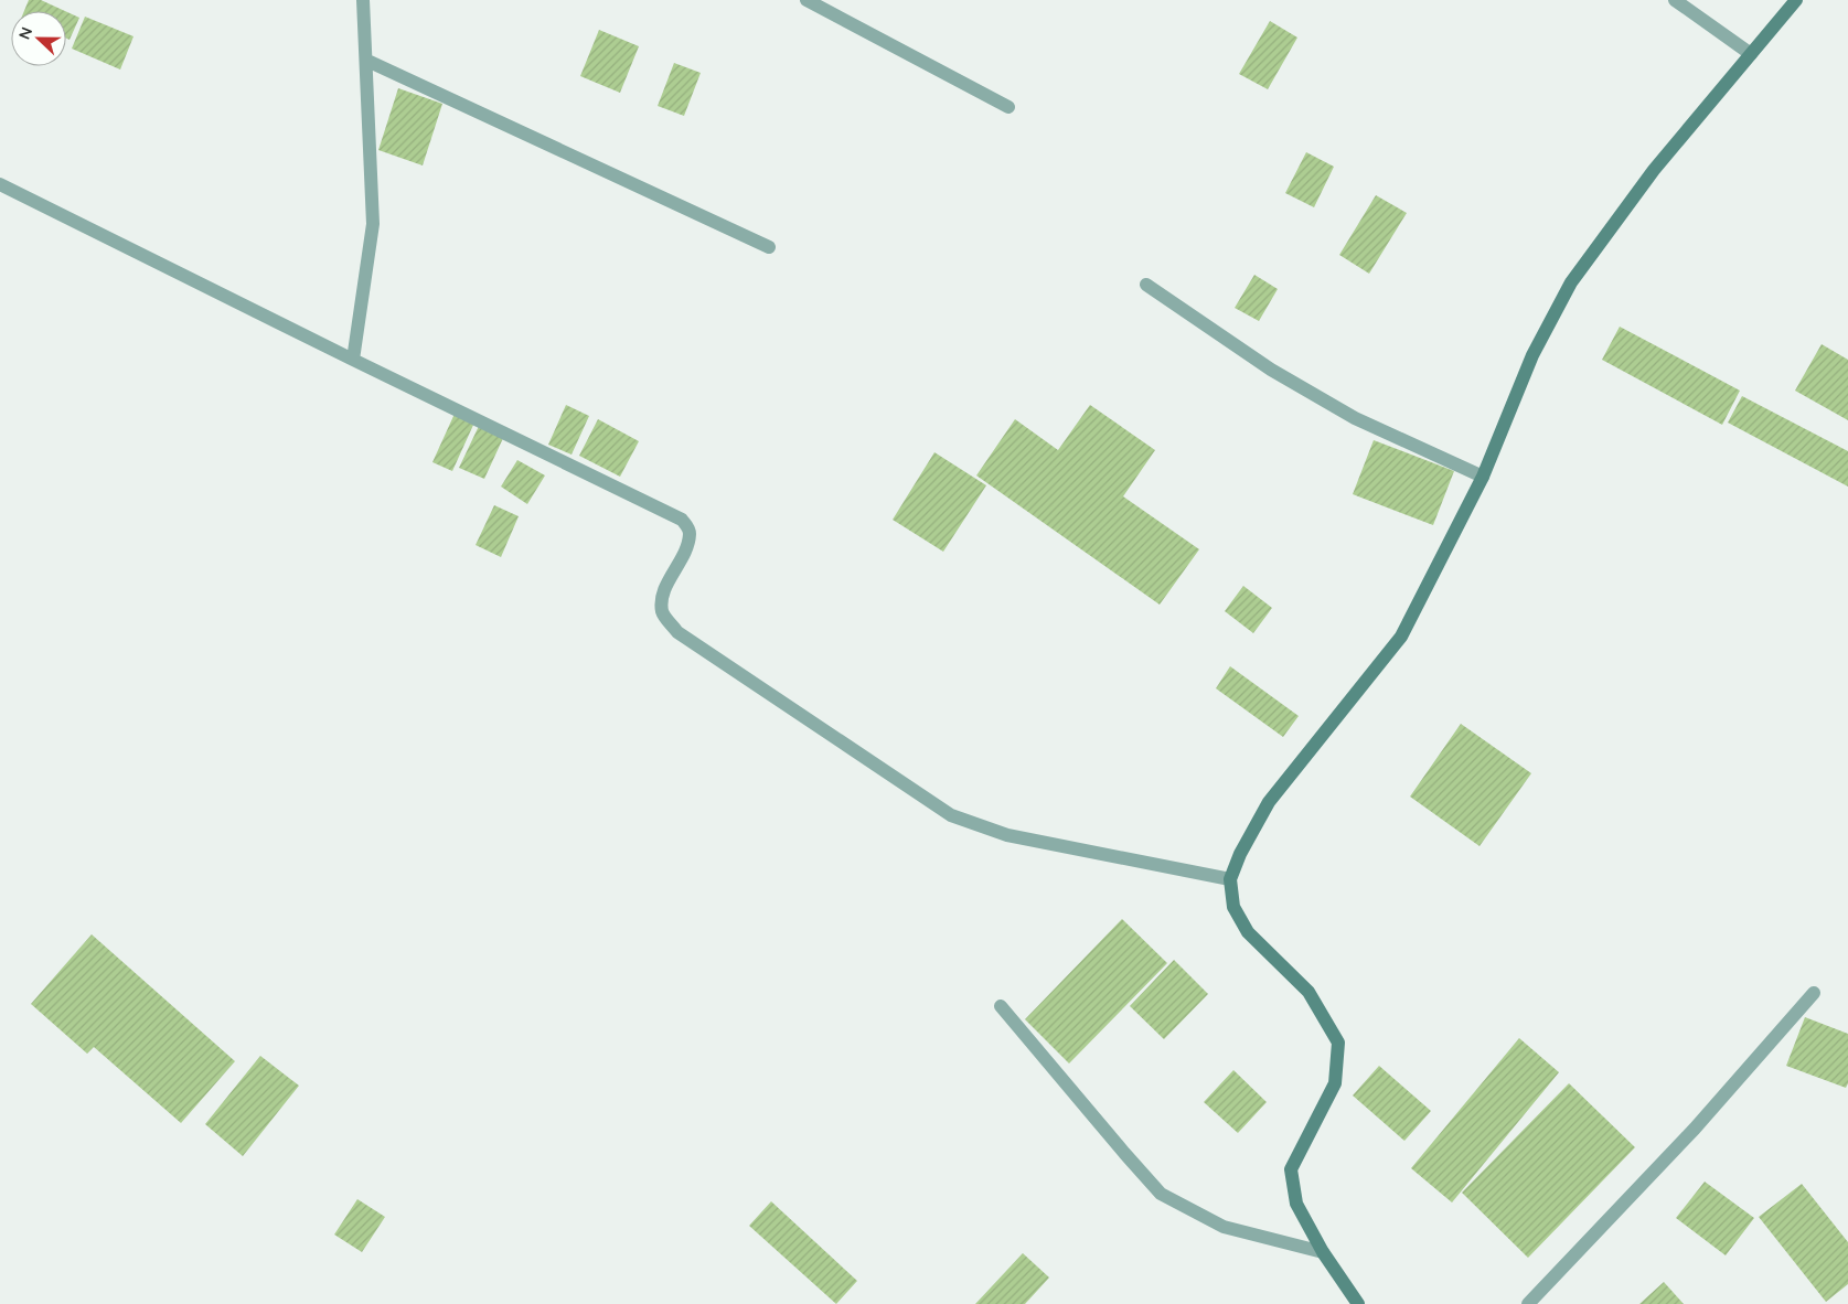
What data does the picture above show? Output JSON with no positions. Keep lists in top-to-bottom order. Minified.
{"north":"left"}
